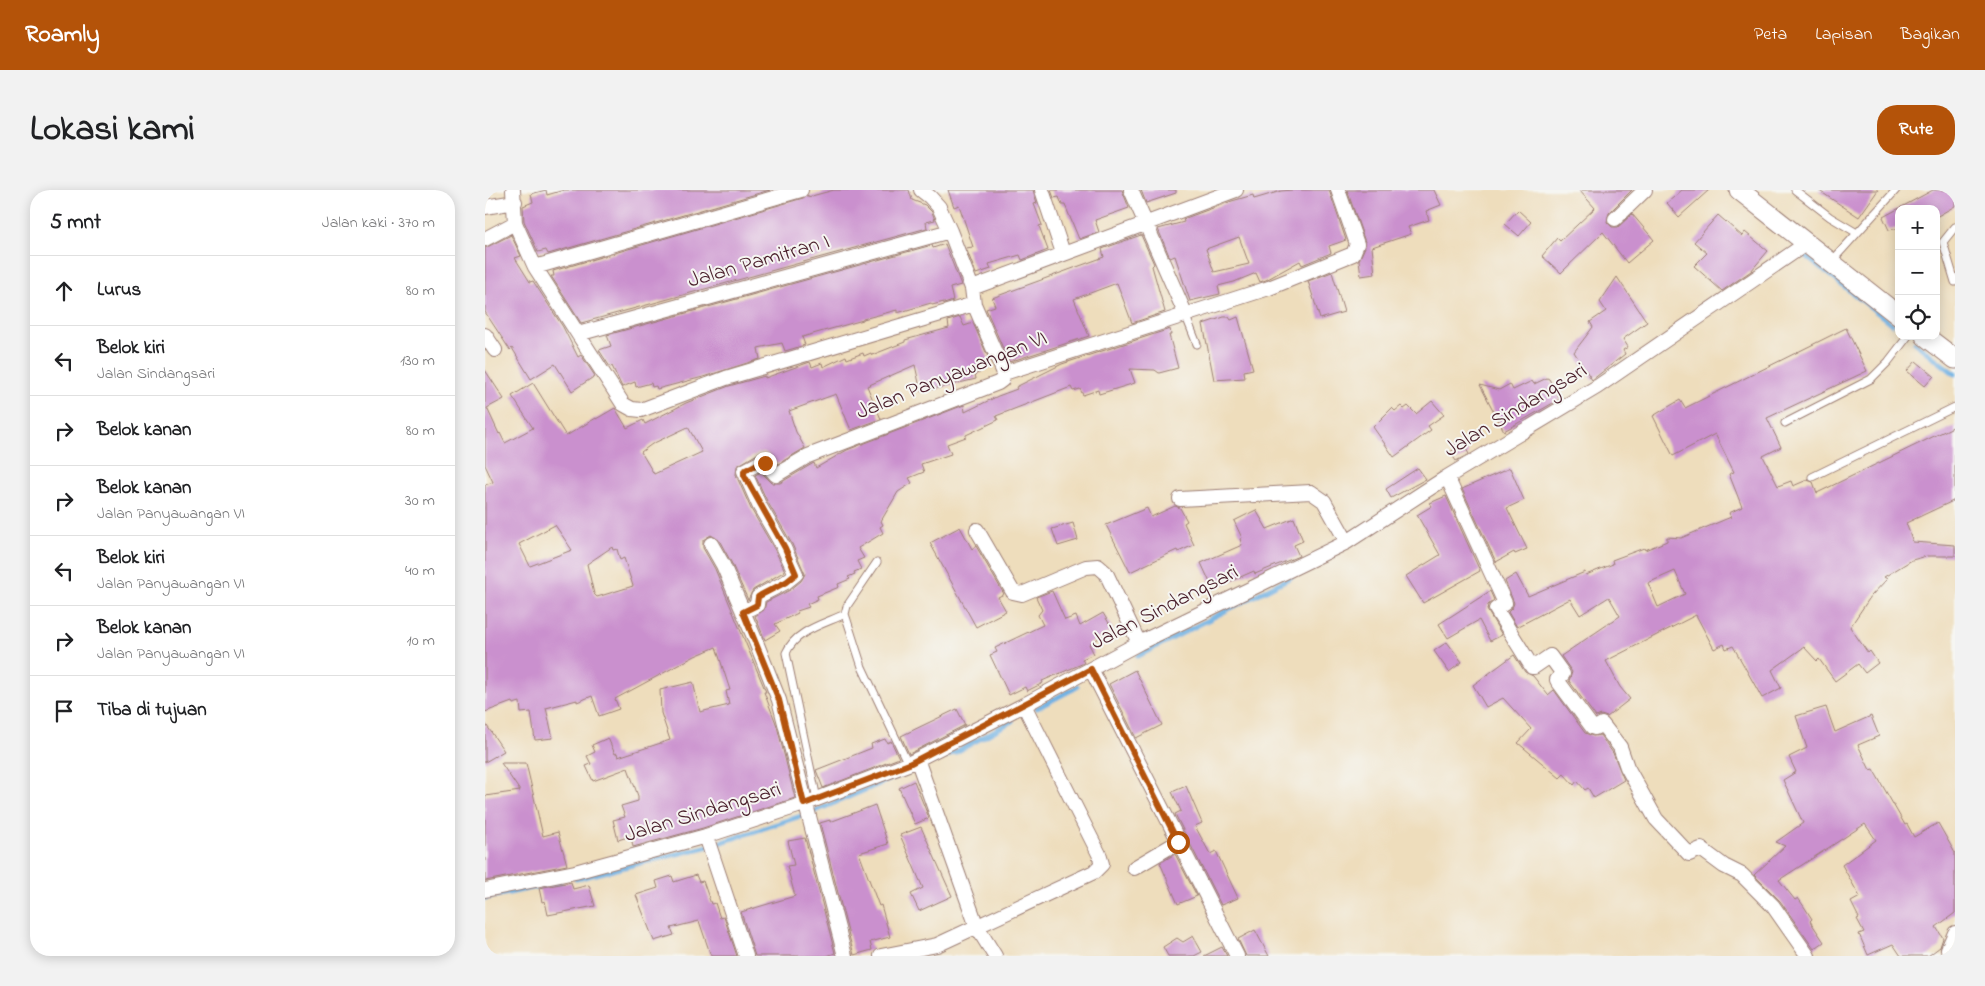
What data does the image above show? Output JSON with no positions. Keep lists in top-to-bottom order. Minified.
{"streets":{"street":["Jalan Pamitran I","Jalan Panyawangan VI","Jalan Sindangsari"]},"page":{"header":"Roamly","nav":["Peta","Lapisan","Bagikan"],"title":"Lokasi kami","buttons":"Rute","heading":["5 mnt","Jalan kaki · 370 m"],"map_buttons":["+","−"],"list":[["Lurus","80 m"],["Belok kiri","Jalan Sindangsari","130 m"],["Belok kanan","80 m"],["Belok kanan","Jalan Panyawangan VI","30 m"],["Belok kiri","Jalan Panyawangan VI","40 m"],["Belok kanan","Jalan Panyawangan VI","10 m"],"Tiba di tujuan"]}}
